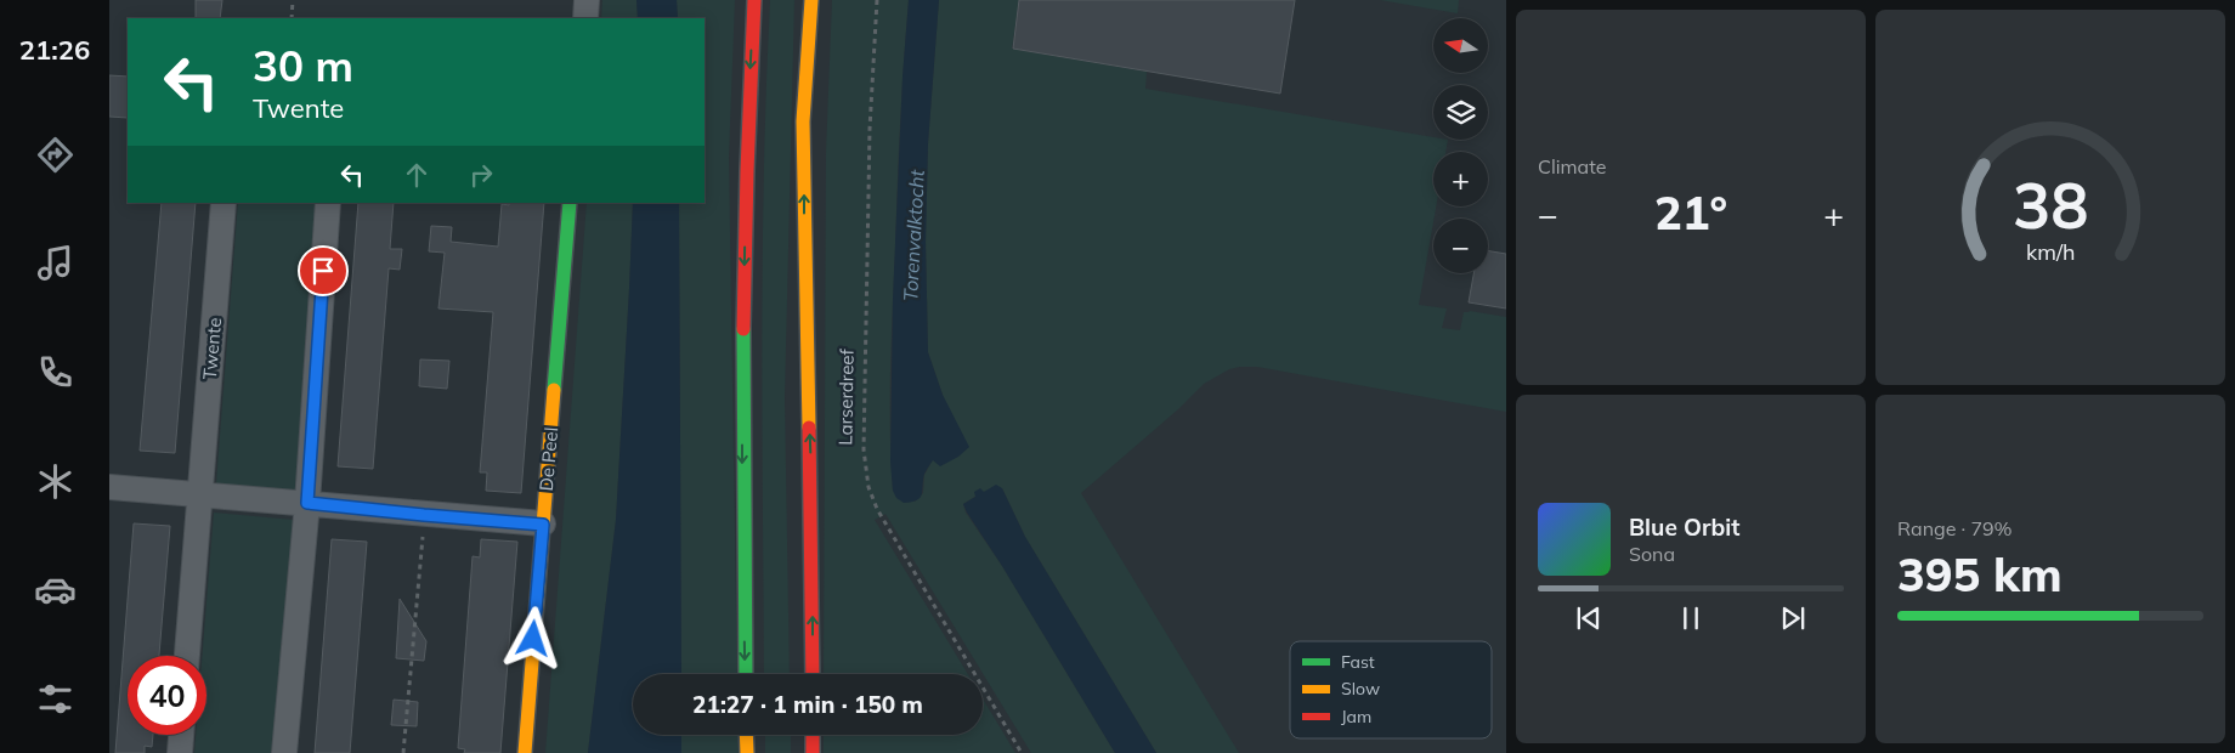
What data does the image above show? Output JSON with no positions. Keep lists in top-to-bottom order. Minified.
{"streets":{"main road":["Larserdreef","De Peel"],"street":["Twente"]},"water":["Torenvalktocht"],"legend":["Fast","Slow","Jam"],"north":"left","page":{"tabs":"21:26","tile":["Climate",["Range · 79%","395 km"]],"map_buttons":["+","−"],"turn":["30 m","Twente"],"heat":["−","21°","+"],"song":["Blue Orbit","Sona"],"limit":"40","trip":"21:27 · 1 min · 150 m","gauge":["38","km/h"]}}
